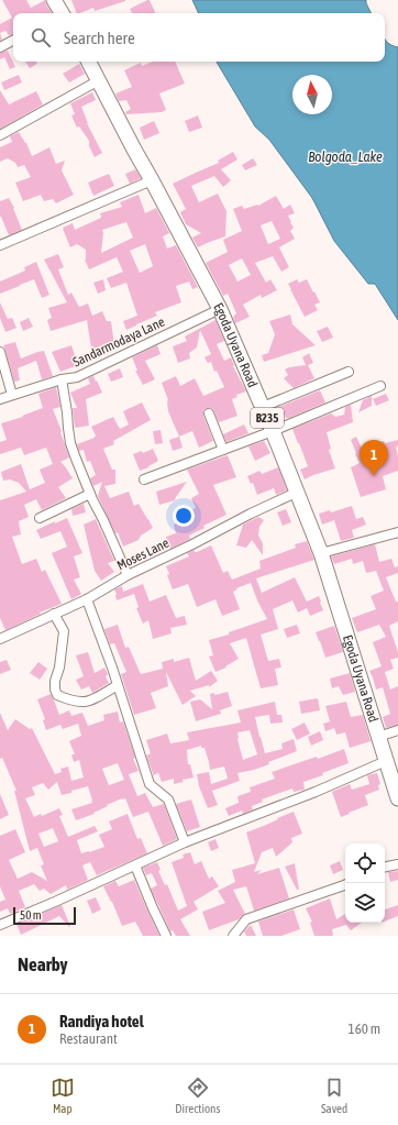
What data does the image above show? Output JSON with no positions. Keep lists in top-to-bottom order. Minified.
{"streets":{"main road":["Egoda Uyana Road","B235"],"street":["Sandarmodaya Lane","Moses Lane"]},"crossings":[["Sandarmodaya Lane","Egoda Uyana Road"],["Egoda Uyana Road","Moses Lane"]],"water":["Bolgoda_Lake"],"scale_bar":"50 m","north":"top","page":{"search":"Search here","pins":"1","scale":"50 m","heading":"Nearby","list":[{"mark":"1","name":"Randiya hotel","note":"Restaurant","value":"160 m"}],"nav":["Map","Directions","Saved"]}}
